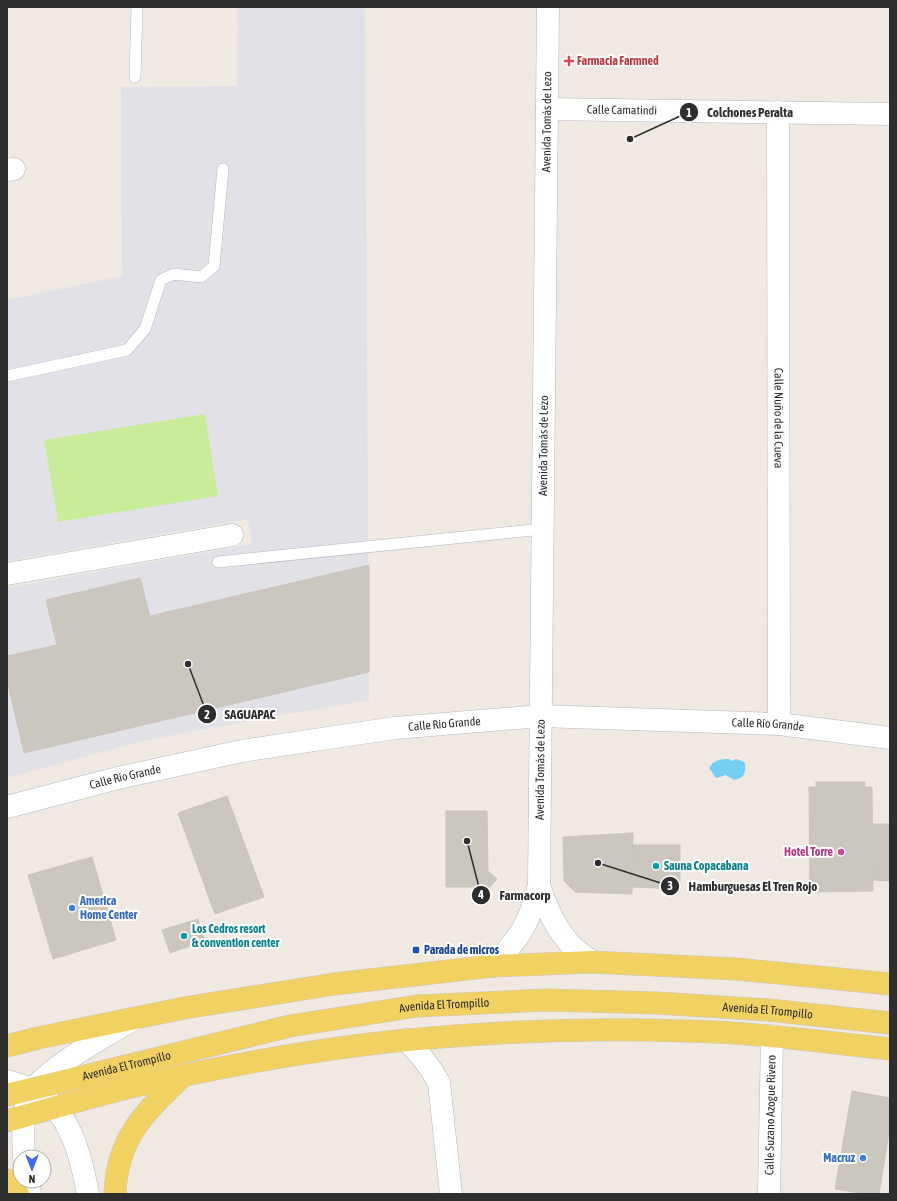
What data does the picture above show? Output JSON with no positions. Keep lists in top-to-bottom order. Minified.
{"streets":{"main road":["Avenida El Trompillo"],"street":["Calle Camatindi","Avenida Tomás de Lezo","Calle Nuño de la Cueva","Calle Río Grande","Calle Suzano Azogue Rivero"]},"crossings":[["Calle Camatindi","Avenida Tomás de Lezo"],["Calle Camatindi","Calle Nuño de la Cueva"],["Avenida Tomás de Lezo","Calle Río Grande"],["Calle Nuño de la Cueva","Calle Río Grande"],["Avenida El Trompillo","Calle Suzano Azogue Rivero"]],"places":{"health":["Farmacia Farmned"],"other":["Colchones Peralta","SAGUAPAC","Farmacorp","Hotel Torre","Hamburguesas El Tren Rojo","Sauna Copacabana","America Home Center","Los Cedros resort & convention center","Macruz"],"transit":["Parada de micros"]},"north":"bottom"}
